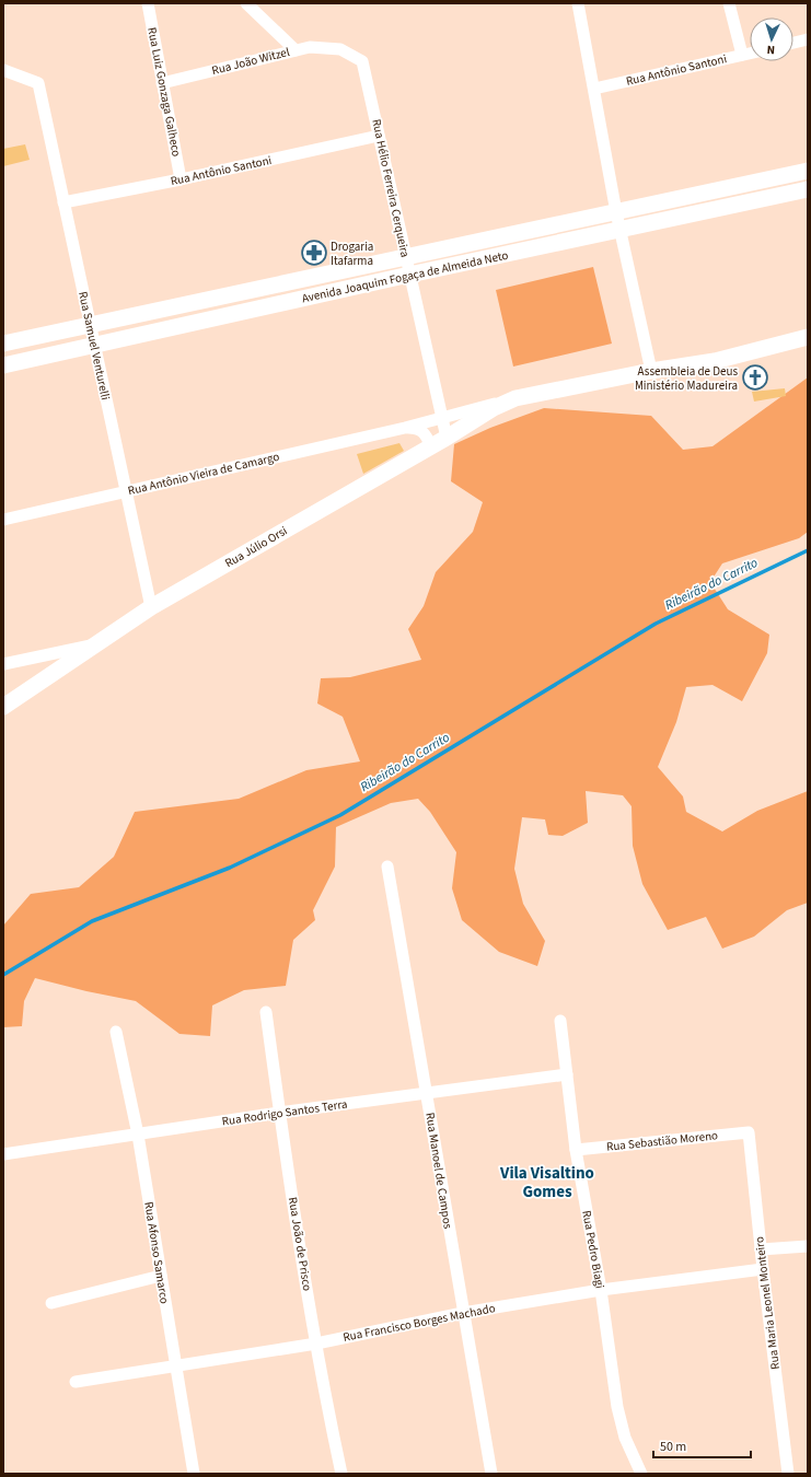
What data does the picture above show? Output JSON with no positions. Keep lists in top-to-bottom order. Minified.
{"streets":{"street":["Rua João Witzel","Rua Antônio Santoni","Rua Luiz Gonzaga Galheco","Rua Hélio Ferreira Cerqueira","Avenida Joaquim Fogaça de Almeida Neto","Rua Samuel Venturelli","Rua Antônio Vieira de Camargo","Rua Júlio Orsi","Rua Rodrigo Santos Terra","Rua Sebastião Moreno","Rua Manoel de Campos","Rua João de Prisco","Rua Pedro Biagi","Rua Afonso Samarco","Rua Maria Leonel Monteiro","Rua Francisco Borges Machado"]},"crossings":[["Rua João Witzel","Rua Luiz Gonzaga Galheco"],["Rua João Witzel","Rua Hélio Ferreira Cerqueira"],["Rua Antônio Santoni","Rua Luiz Gonzaga Galheco"],["Rua Antônio Santoni","Rua Hélio Ferreira Cerqueira"],["Rua Antônio Santoni","Rua Samuel Venturelli"],["Rua Hélio Ferreira Cerqueira","Avenida Joaquim Fogaça de Almeida Neto"],["Rua Hélio Ferreira Cerqueira","Rua Antônio Vieira de Camargo"],["Rua Hélio Ferreira Cerqueira","Rua Júlio Orsi"],["Avenida Joaquim Fogaça de Almeida Neto","Rua Samuel Venturelli"],["Rua Samuel Venturelli","Rua Antônio Vieira de Camargo"],["Rua Samuel Venturelli","Rua Júlio Orsi"],["Rua Antônio Vieira de Camargo","Rua Júlio Orsi"],["Rua Rodrigo Santos Terra","Rua Manoel de Campos"],["Rua Rodrigo Santos Terra","Rua João de Prisco"],["Rua Rodrigo Santos Terra","Rua Pedro Biagi"],["Rua Rodrigo Santos Terra","Rua Afonso Samarco"],["Rua Sebastião Moreno","Rua Pedro Biagi"],["Rua Sebastião Moreno","Rua Maria Leonel Monteiro"],["Rua Manoel de Campos","Rua Francisco Borges Machado"],["Rua João de Prisco","Rua Francisco Borges Machado"],["Rua Pedro Biagi","Rua Francisco Borges Machado"],["Rua Afonso Samarco","Rua Francisco Borges Machado"],["Rua Maria Leonel Monteiro","Rua Francisco Borges Machado"]],"districts":["Vila Visaltino Gomes"],"water":["Ribeirão do Carrito"],"places":{"pharmacy":["Drogaria Itafarma"],"church":["Assembleia de Deus Ministério Madureira"]},"scale_bar":"50 m","north":"bottom"}
